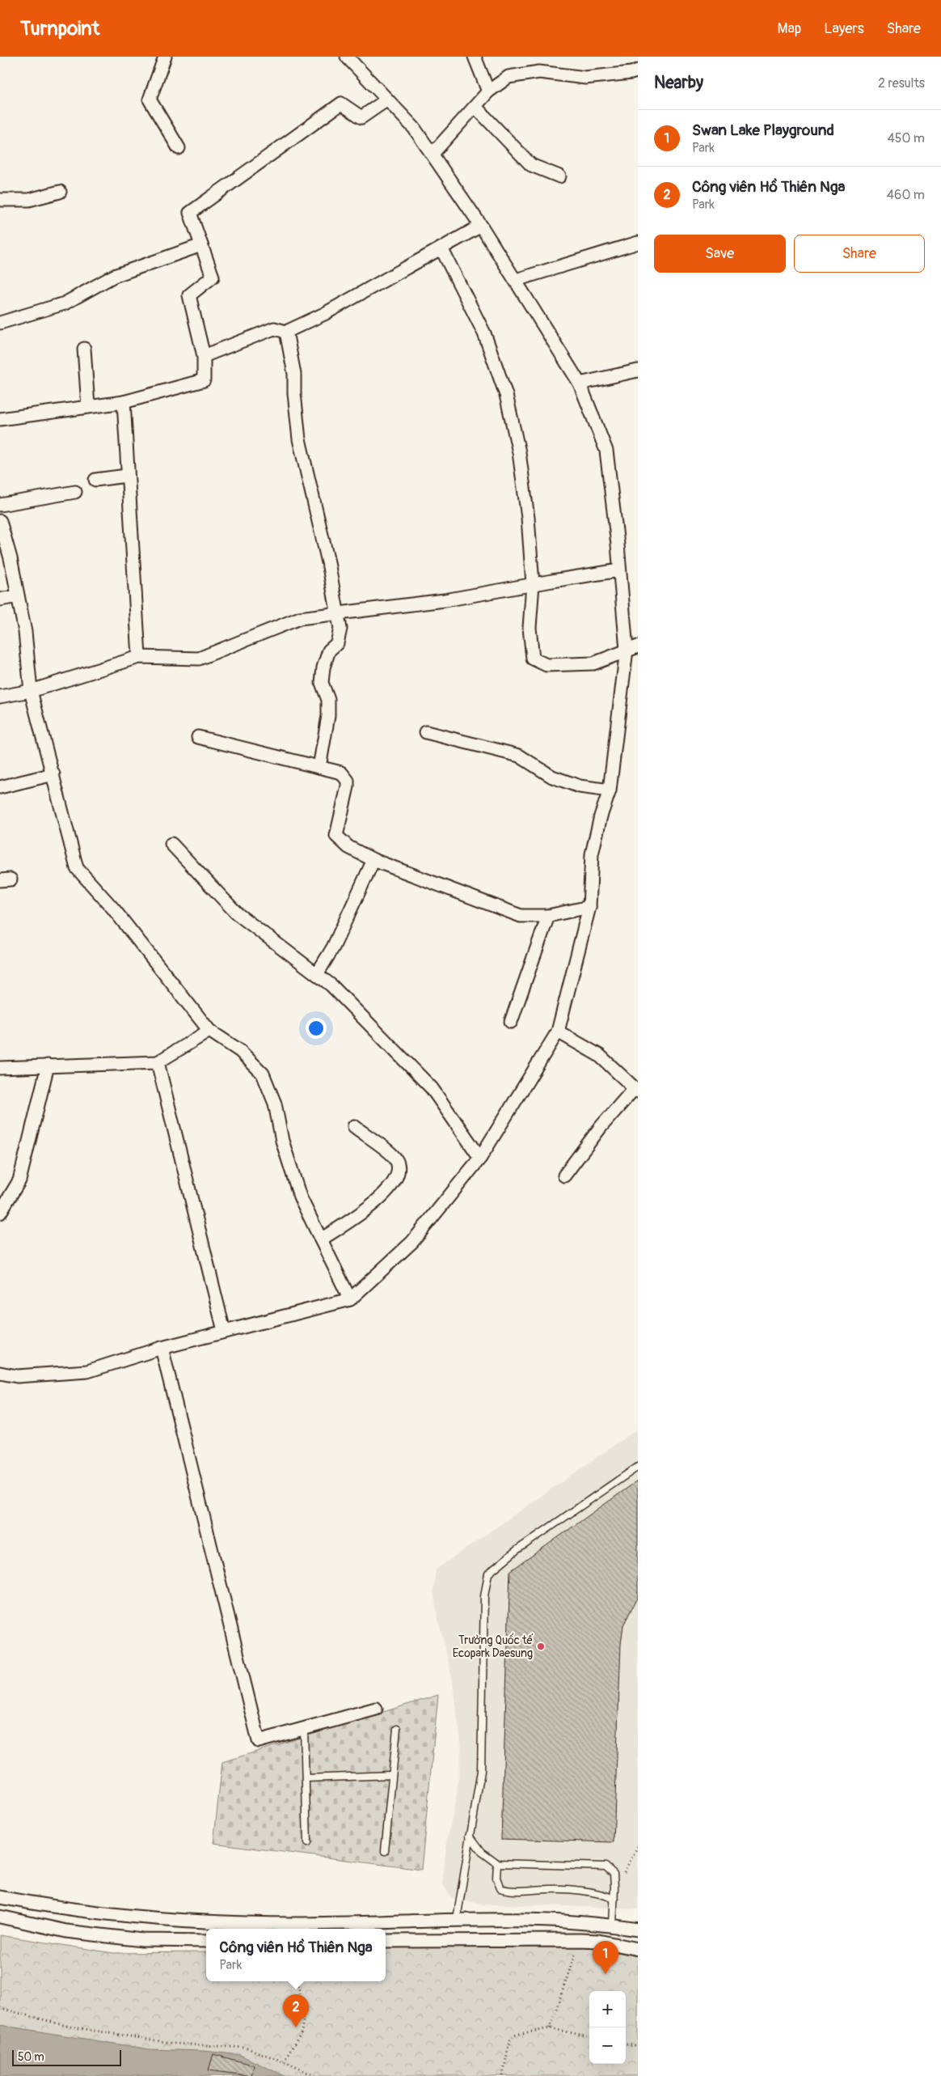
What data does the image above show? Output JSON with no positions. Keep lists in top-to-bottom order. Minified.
{"places":["Trường Quốc tế Ecopark Daesung"],"scale_bar":"50 m","page":{"header":"Turnpoint","nav":["Map","Layers","Share"],"heading":["Nearby","2 results"],"list":[{"mark":"1","name":"Swan Lake Playground","note":"Park","value":"450 m"},{"mark":"2","name":"Công viên Hồ Thiên Nga","note":"Park","value":"460 m"}],"buttons":["Save","Share"],"popup":["Công viên Hồ Thiên Nga","Park"],"pins":["1","2"],"map_buttons":["+","−"],"scale":"50 m"}}
